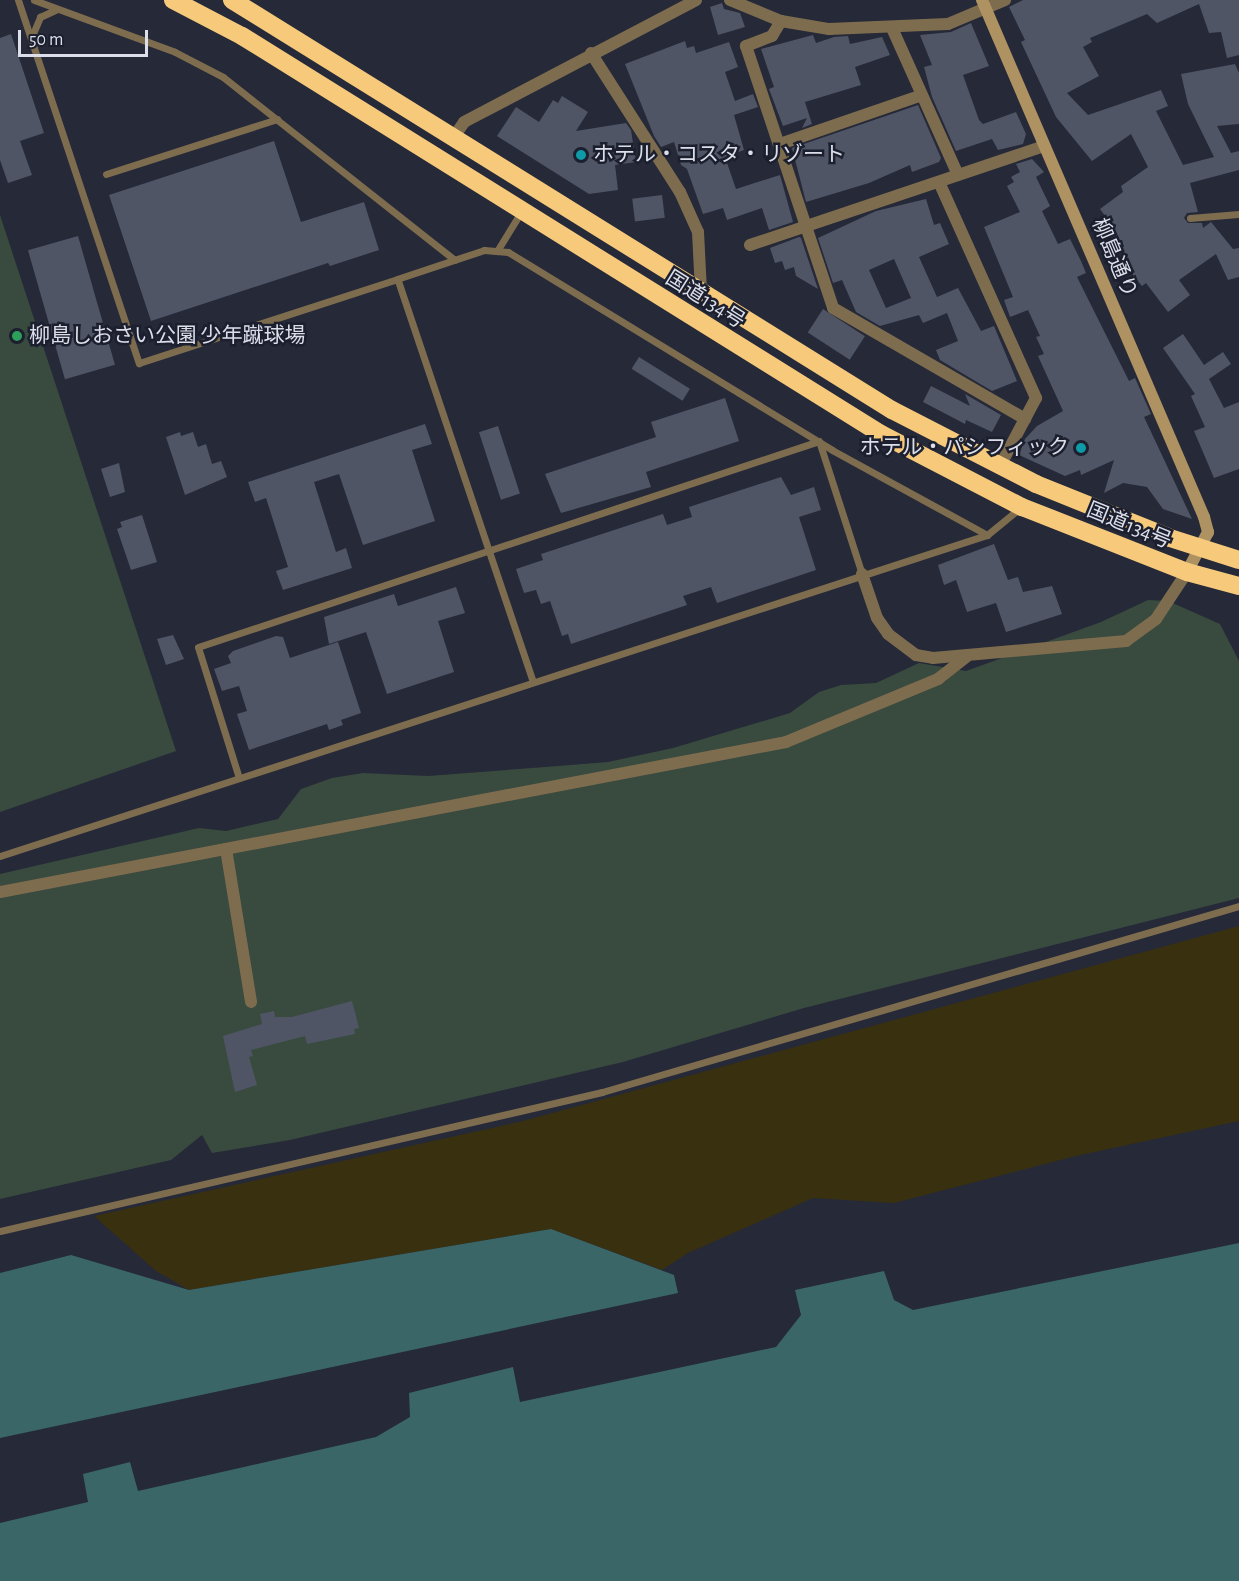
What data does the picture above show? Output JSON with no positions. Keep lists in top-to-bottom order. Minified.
{"streets":{"highway":["国道134号"],"street":["柳島通り"]},"crossings":[["柳島通り","国道134号"]],"places":["ホテル・コスタ・リゾート","柳島しおさい公園 少年蹴球場","ホテル・パシフィック"],"scale_bar":"50 m"}
